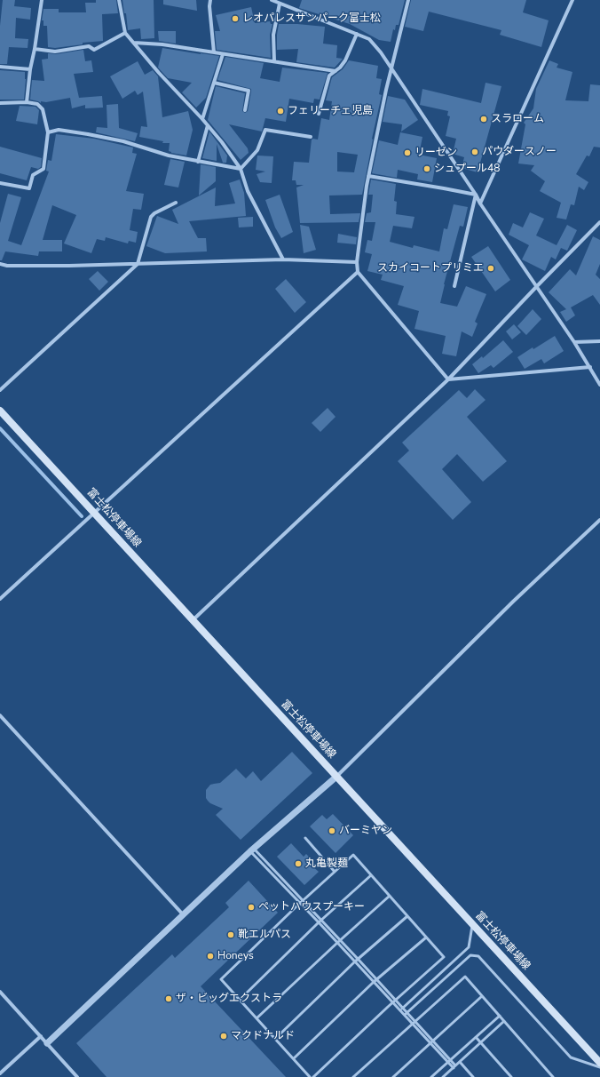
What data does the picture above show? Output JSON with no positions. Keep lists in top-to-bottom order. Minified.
{"streets":{"main road":["富士松停車場線"]},"places":["レオパレスサンパーク富士松","フェリーチェ児島","スラローム","パウダースノー","リーゼン","シュプール48","スカイコートプリミエ","バーミヤン","丸亀製麺","ペットハウスプーキー","靴エルパス","Honeys","ザ・ビッグエクストラ","マクドナルド"]}
